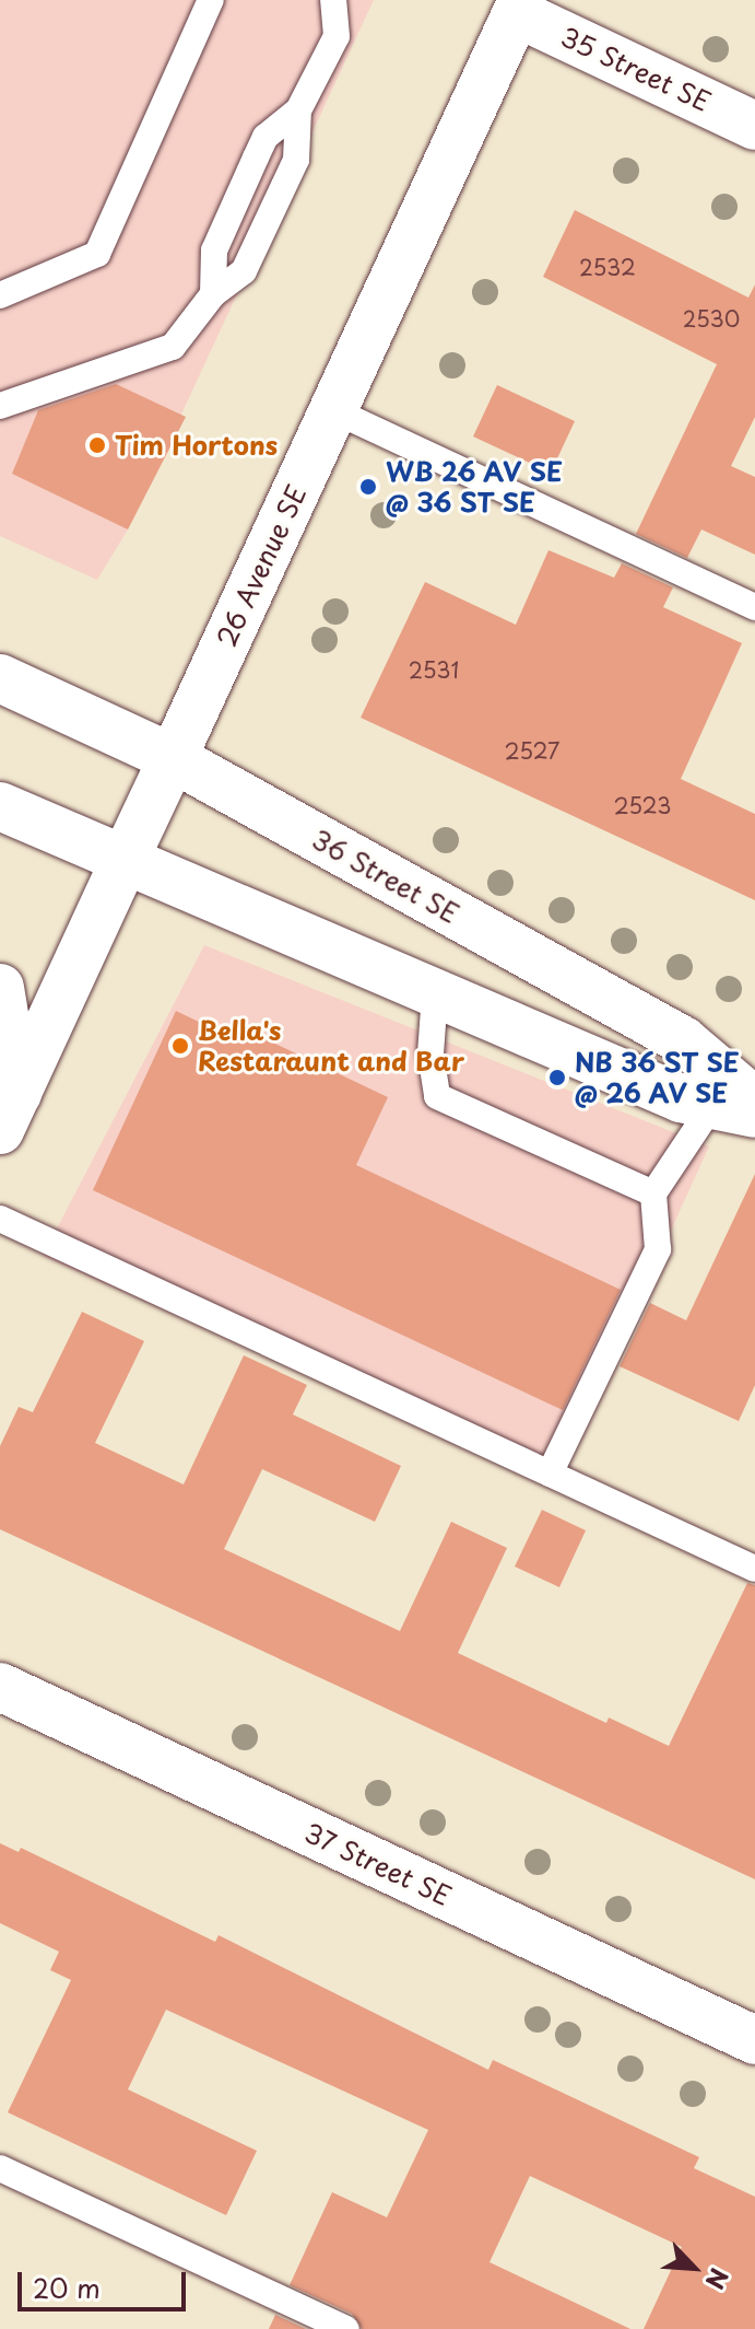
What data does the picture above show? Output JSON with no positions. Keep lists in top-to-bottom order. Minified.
{"streets":{"street":["35 Street SE","26 Avenue SE","36 Street SE","37 Street SE"]},"crossings":[["35 Street SE","26 Avenue SE"],["26 Avenue SE","36 Street SE"]],"places":["Tim Hortons","WB 26 AV SE @ 36 ST SE","Bella's Restaraunt and Bar","NB 36 ST SE @ 26 AV SE"],"house_numbers":["2532","2530","2531","2527","2523"],"scale_bar":"20 m","north":"bottom right"}
